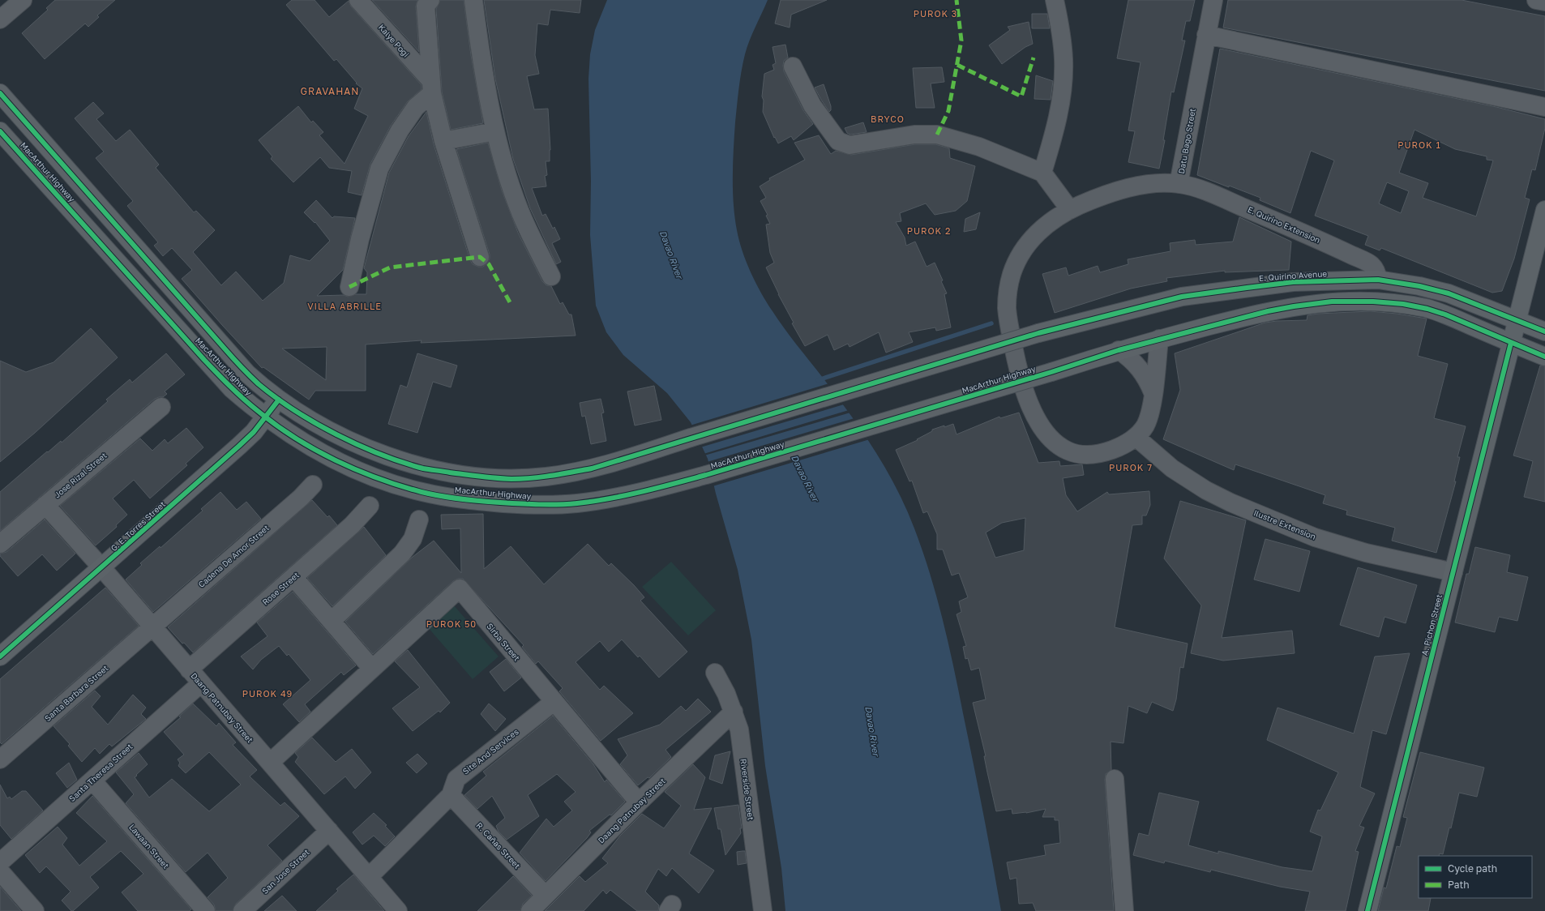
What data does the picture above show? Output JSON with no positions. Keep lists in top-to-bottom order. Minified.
{"streets":{"main road":["MacArthur Highway","E. Quirino Avenue","G. E. Torres Street","A. Pichon Street"],"street":["Kalye Pogi","Datu Bago Street","E. Quirino Extension","Jose Rizal Street","Ilustre Extension","Cadena De Amor Street","Rose Street","Sirba Street","Santa Barbara Street","Daang Patnubay Street","Site And Services","Santa Theresa Street","Riverside Street","R. Cañas Street","Lawaan Street","San Jose Street"]},"crossings":[["Datu Bago Street","E. Quirino Extension"],["Datu Bago Street","Ilustre Extension"],["MacArthur Highway","E. Quirino Avenue"],["MacArthur Highway","G. E. Torres Street"],["E. Quirino Extension","E. Quirino Avenue"],["E. Quirino Avenue","A. Pichon Street"],["Jose Rizal Street","Daang Patnubay Street"],["Ilustre Extension","A. Pichon Street"],["G. E. Torres Street","Daang Patnubay Street"],["Cadena De Amor Street","Santa Barbara Street"],["Cadena De Amor Street","Daang Patnubay Street"],["Rose Street","Daang Patnubay Street"],["Sirba Street","Daang Patnubay Street"],["Sirba Street","Site And Services"],["Santa Barbara Street","Daang Patnubay Street"],["Daang Patnubay Street","Site And Services"],["Daang Patnubay Street","Santa Theresa Street"],["Daang Patnubay Street","Riverside Street"],["Daang Patnubay Street","R. Cañas Street"],["Daang Patnubay Street","San Jose Street"],["Site And Services","R. Cañas Street"],["Santa Theresa Street","Lawaan Street"]],"districts":["PUROK 3","GRAVAHAN","BRYCO","PUROK 1","PUROK 2","VILLA ABRILLE","PUROK 7","PUROK 50","PUROK 49"],"water":["Davao River"],"legend":["Cycle path","Path"]}
